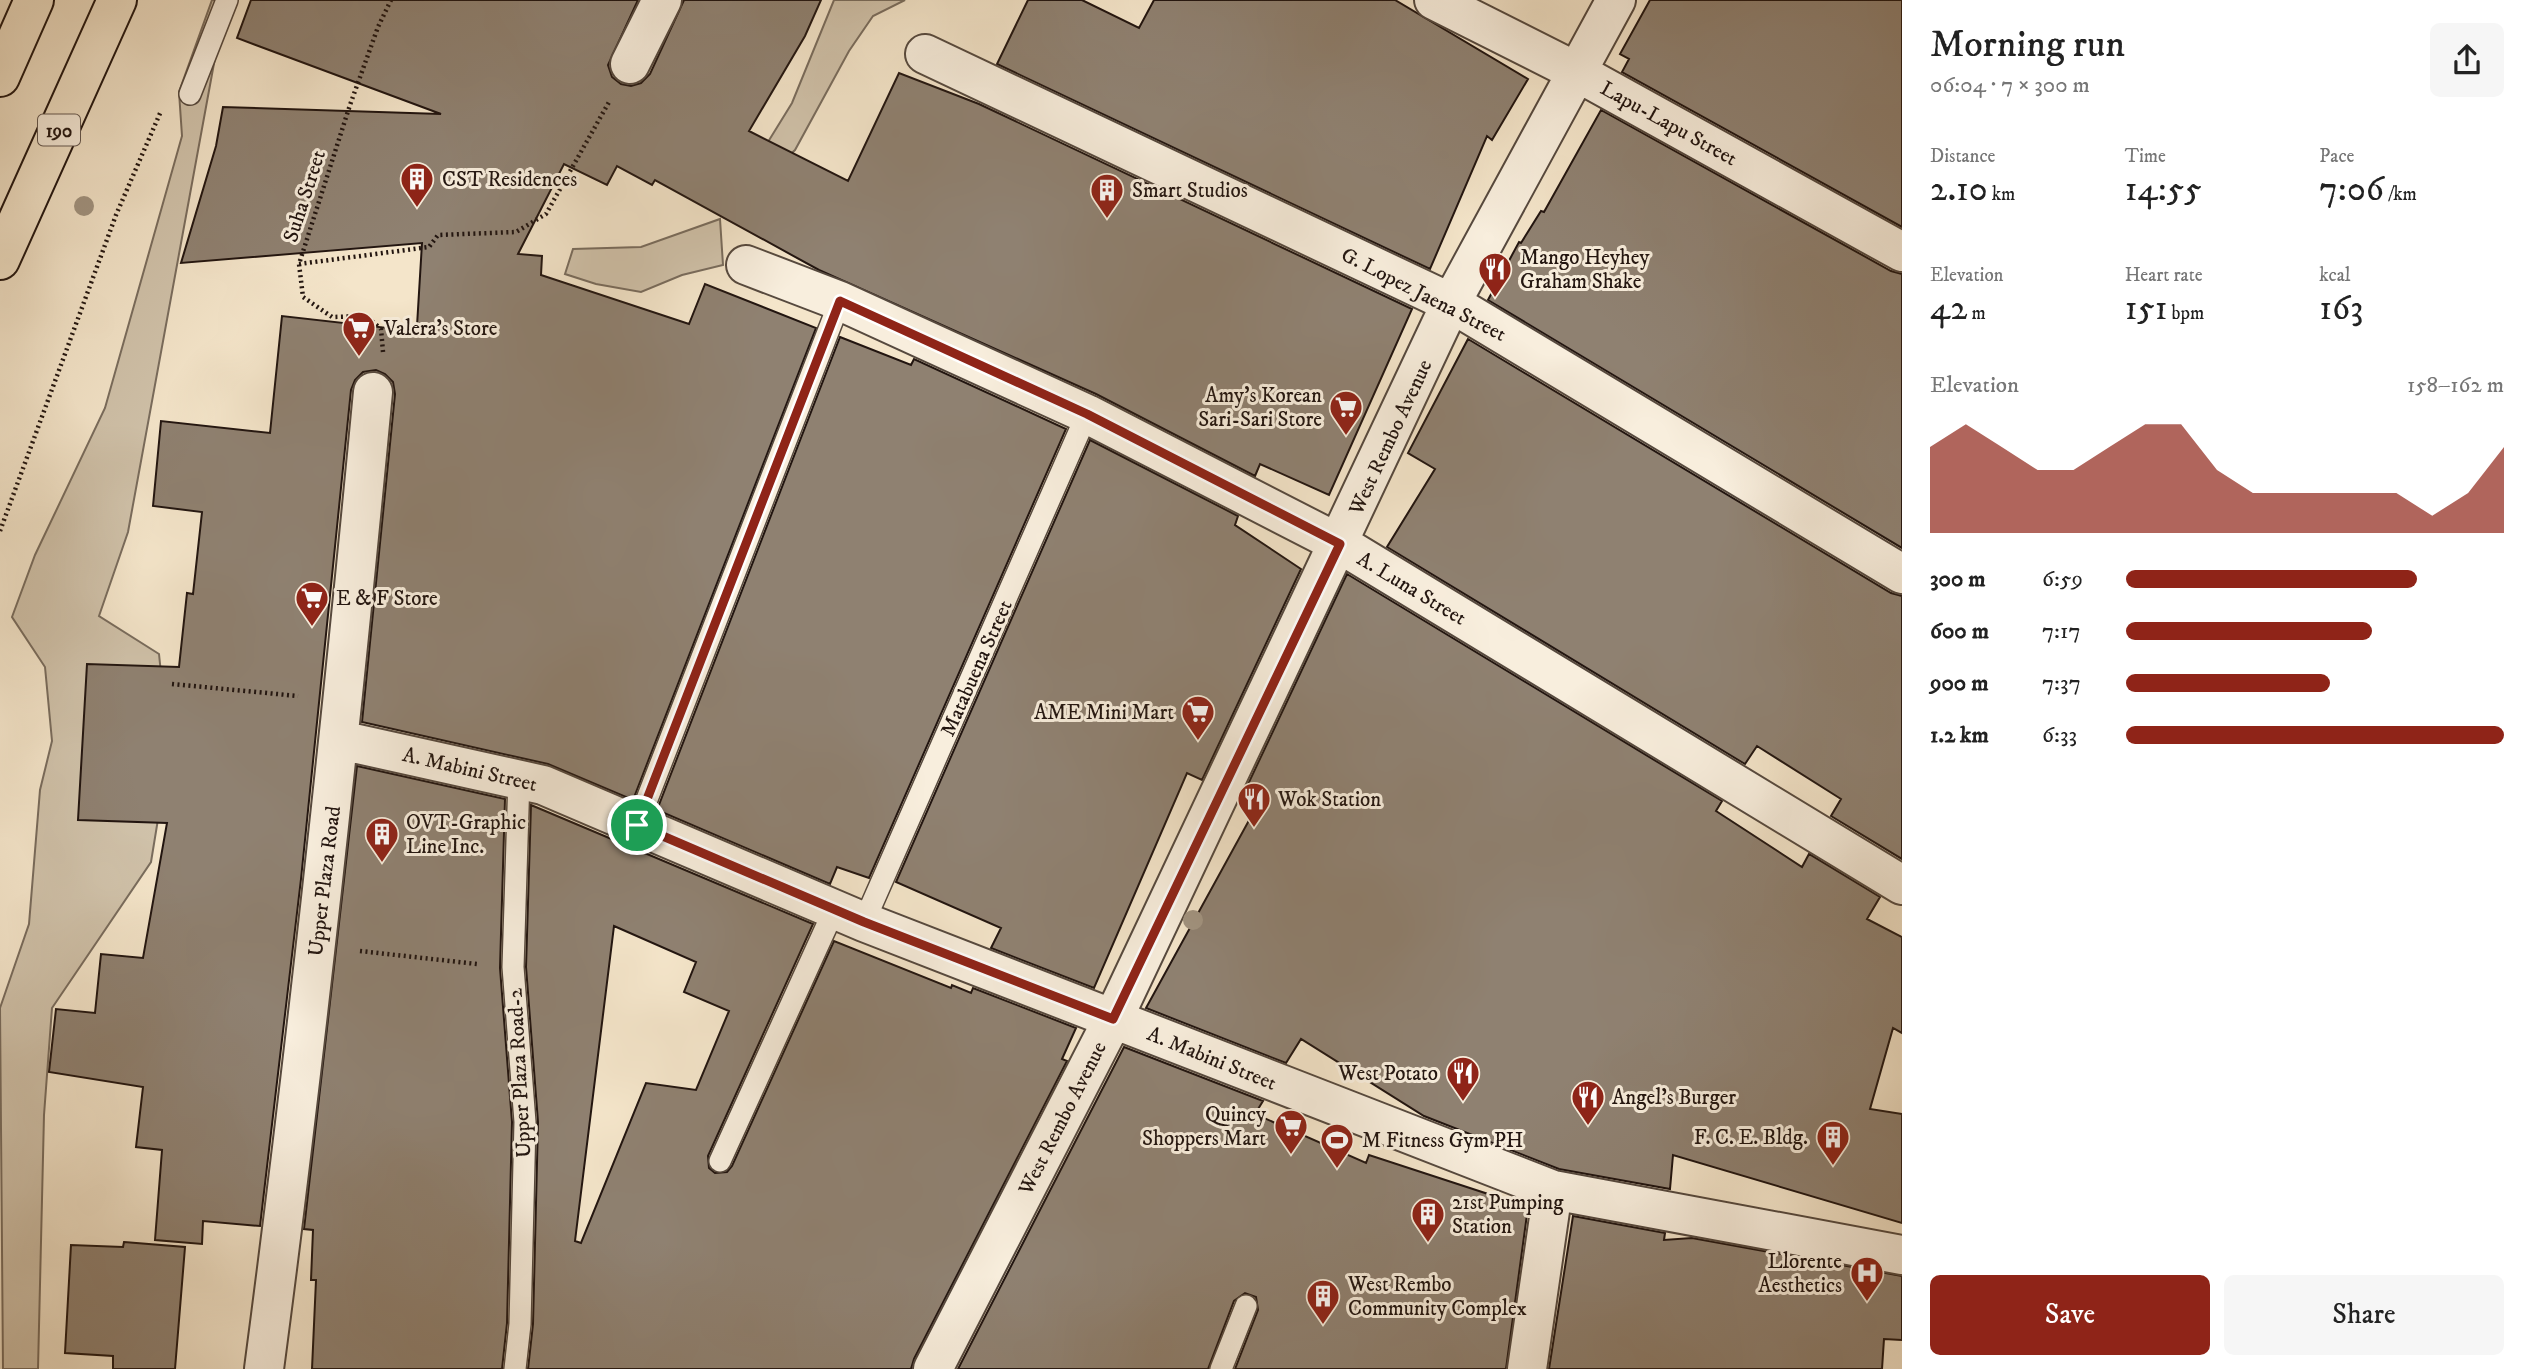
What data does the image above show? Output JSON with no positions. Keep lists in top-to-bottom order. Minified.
{"streets":{"main road":["190"],"street":["Lapu-Lapu Street","G. Lopez Jaena Street","West Rembo Avenue","A. Luna Street","A. Mabini Street","Upper Plaza Road"],"lane":["Matabuena Street","Upper Plaza Road-2"],"path":["Suha Street"]},"crossings":[["Lapu-Lapu Street","West Rembo Avenue"],["Suha Street","Upper Plaza Road"],["G. Lopez Jaena Street","West Rembo Avenue"],["West Rembo Avenue","A. Luna Street"],["West Rembo Avenue","A. Mabini Street"],["A. Luna Street","Matabuena Street"],["Matabuena Street","A. Mabini Street"],["A. Mabini Street","Upper Plaza Road"],["A. Mabini Street","Upper Plaza Road-2"]],"places":{"building":["CST Residences","Smart Studios","OVT-Graphic Line Inc.","F. C. E. Bldg.","21st Pumping Station","West Rembo Community Complex"],"restaurant":["Mango Heyhey Graham Shake","Wok Station","West Potato","Angel's Burger"],"supermarket":["Valera's Store","Amy's Korean Sari-Sari Store","E & F Store","AME Mini Mart","Quincy Shoppers Mart"],"sports":["M Fitness Gym PH"],"hospital":["Llorente Aesthetics"]},"page":{"heading":["Morning run","06:04 · 7 × 300 m"],"stats":[["Distance","2.10 km"],["Time","14:55"],["Pace","7:06 /km"],["Elevation","42 m"],["Heart rate","151 bpm"],["kcal","163"]],"chart":["Elevation","158–162 m"],"list":[{"name":"300 m","note":"6:59"},{"name":"600 m","note":"7:17"},{"name":"900 m","note":"7:37"},{"name":"1.2 km","note":"6:33"}],"buttons":["Save","Share"]}}
